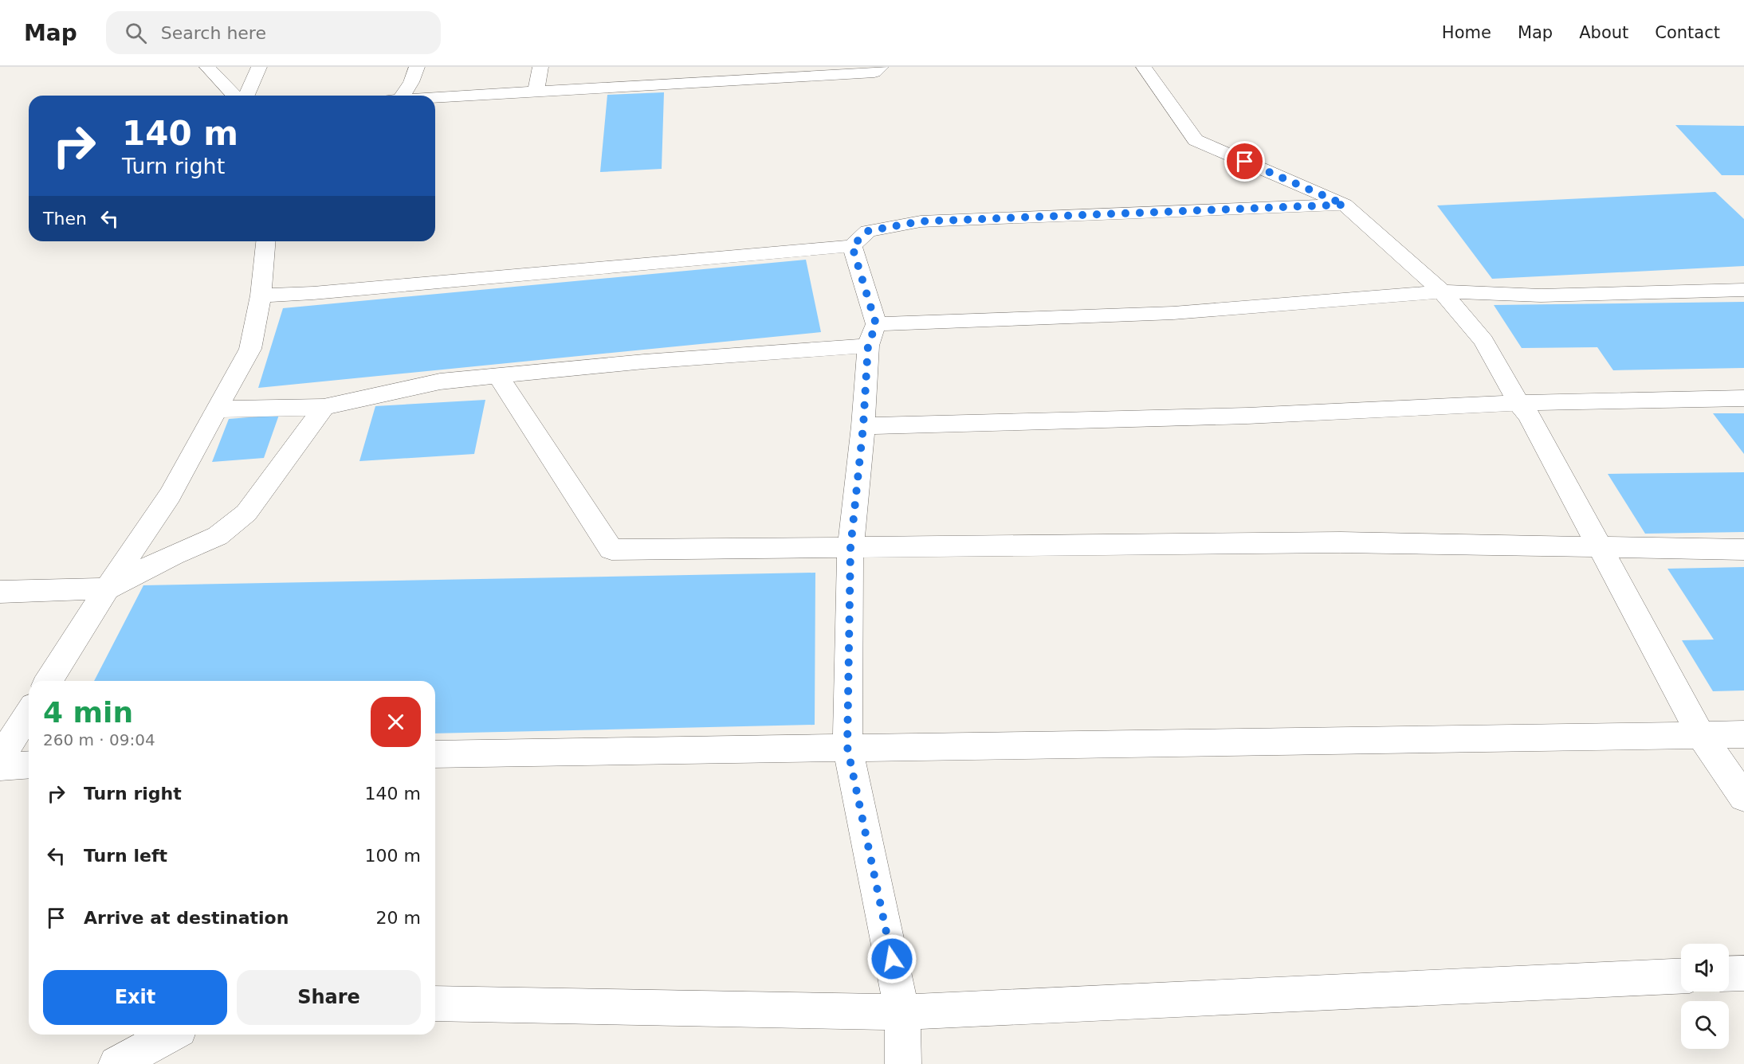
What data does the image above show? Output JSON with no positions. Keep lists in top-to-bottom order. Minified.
{"page":{"header":"Map","search":"Search here","nav":["Home","Map","About","Contact"],"turn":["140 m","Turn right"],"then":"Then","heading":["4 min","260 m · 09:04"],"list":[{"name":"Turn right","value":"140 m"},{"name":"Turn left","value":"100 m"},{"name":"Arrive at destination","value":"20 m"}],"buttons":["Exit","Share"]}}
